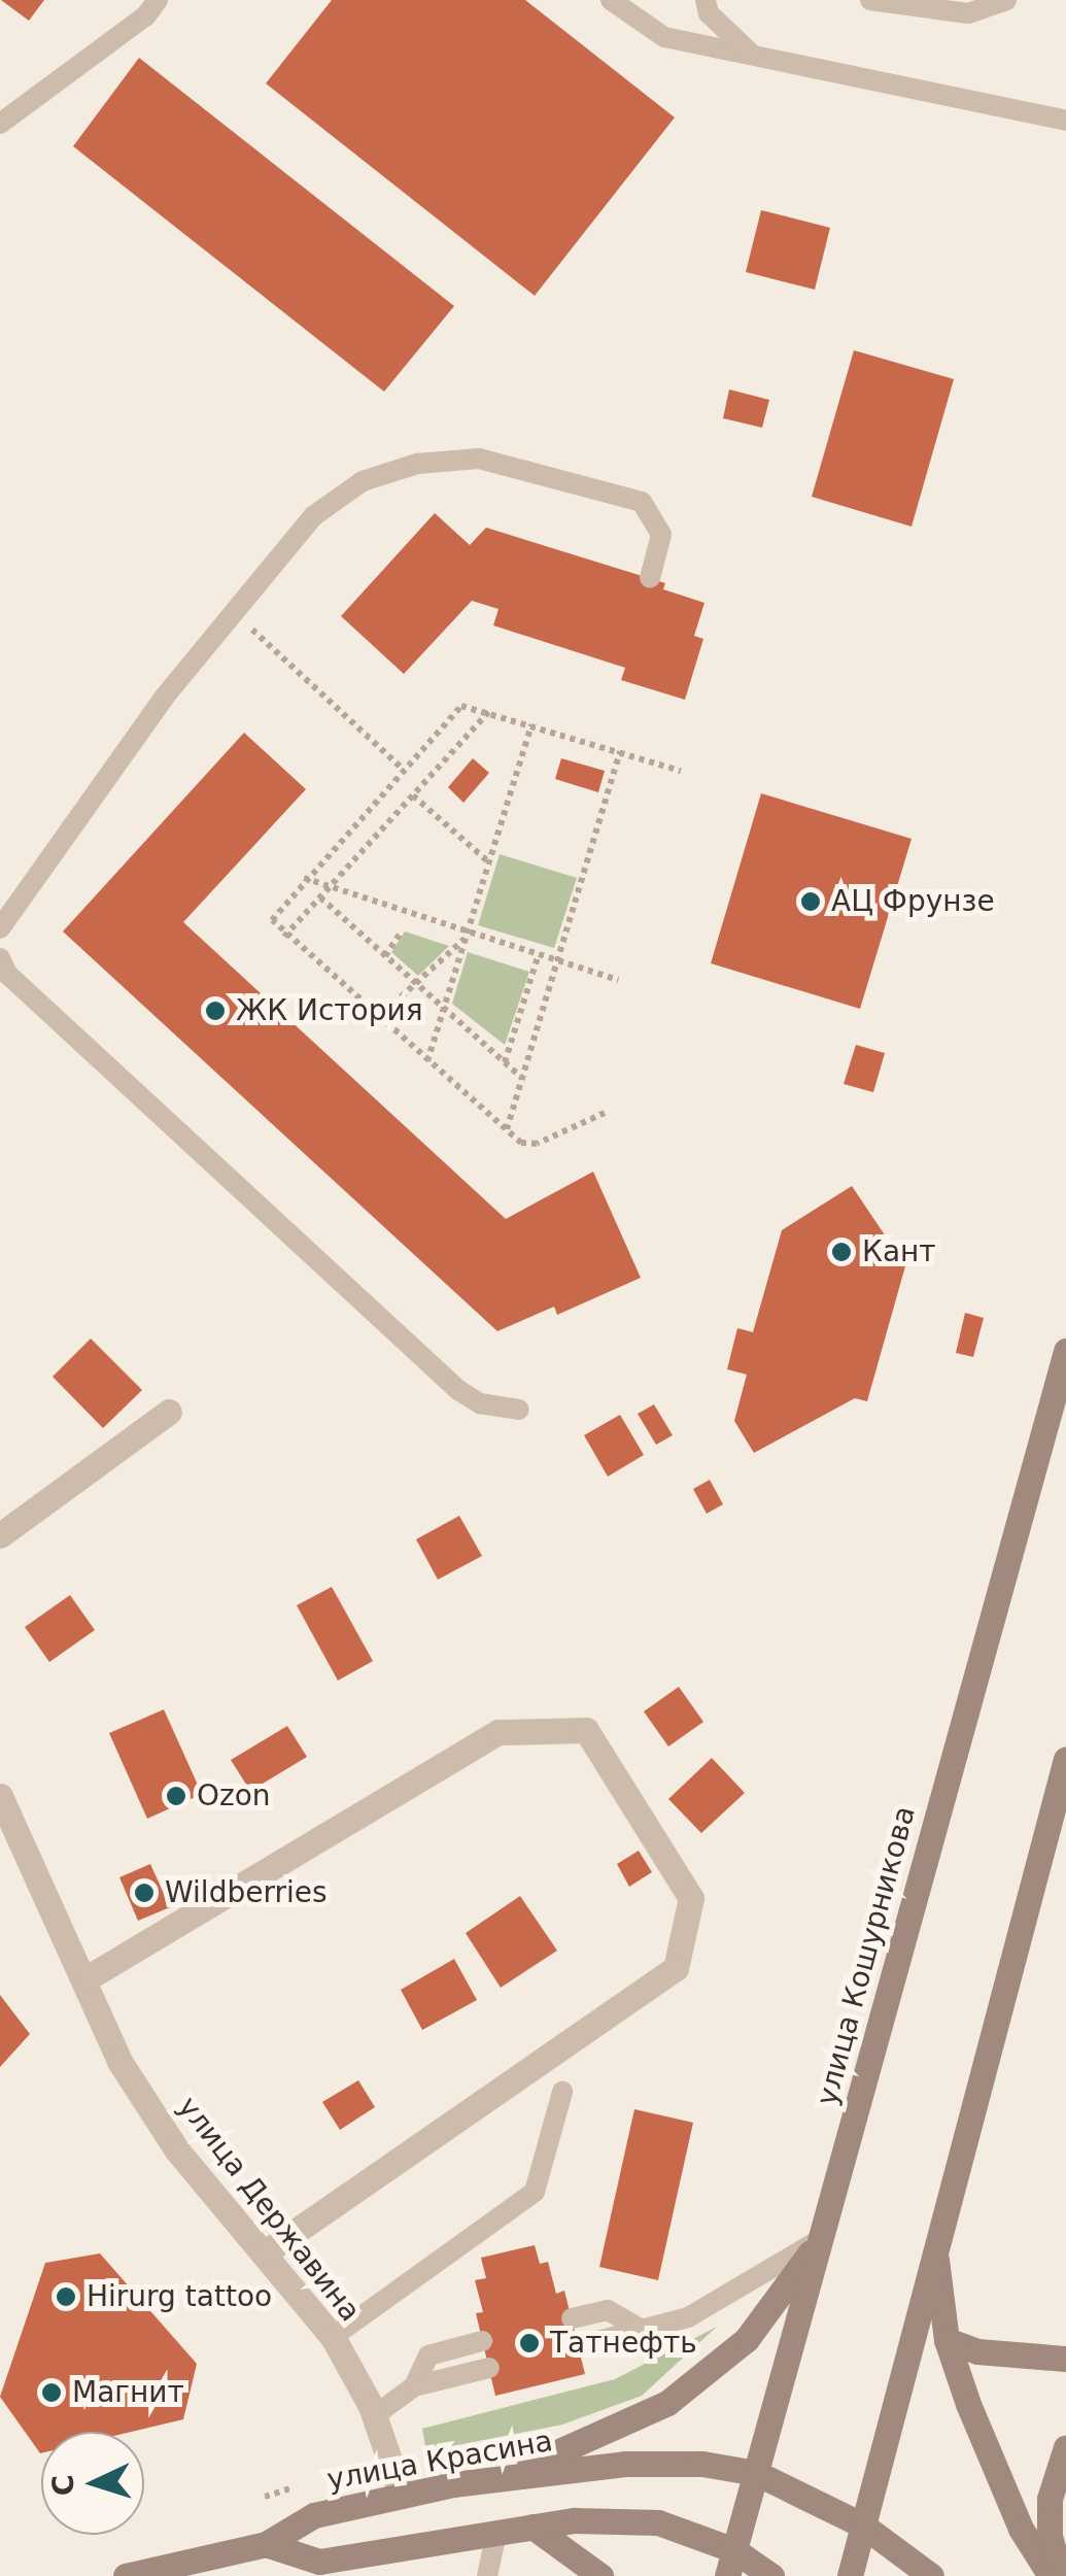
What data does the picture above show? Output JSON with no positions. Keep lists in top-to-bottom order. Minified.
{"streets":{"main road":["улица Кошурникова","улица Красина"],"street":["улица Державина"]},"crossings":[["улица Кошурникова","улица Красина"],["улица Державина","улица Красина"]],"places":["АЦ Фрунзе","ЖК История","Кант","Ozon","Wildberries","Hirurg tattoo","Татнефть","Магнит"],"north":"left"}
